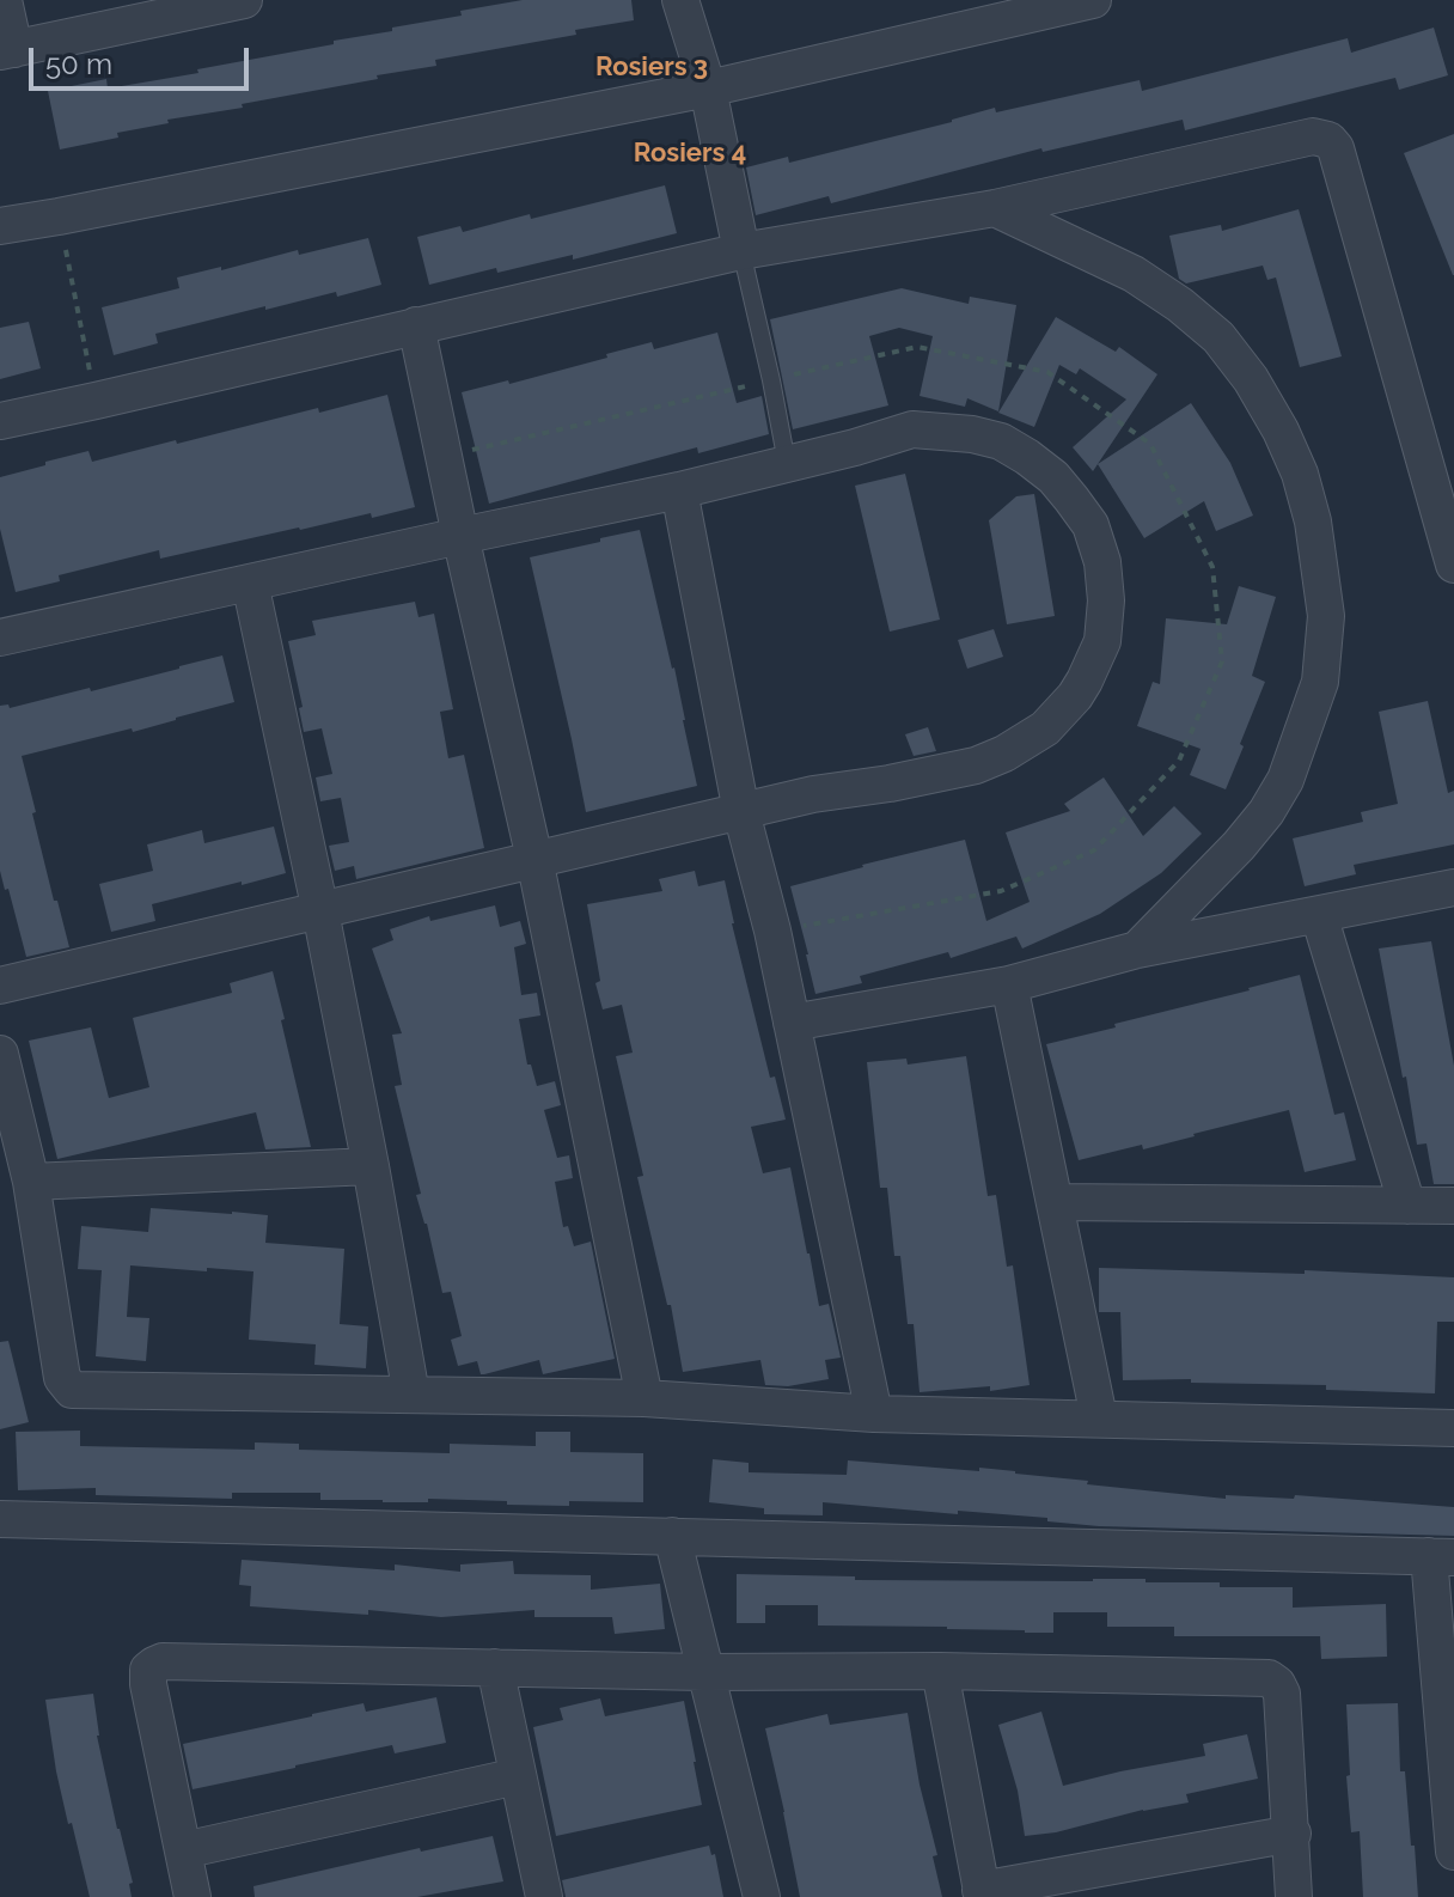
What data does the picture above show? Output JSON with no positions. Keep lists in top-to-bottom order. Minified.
{"districts":["Rosiers 3","Rosiers 4"],"scale_bar":"50 m"}
